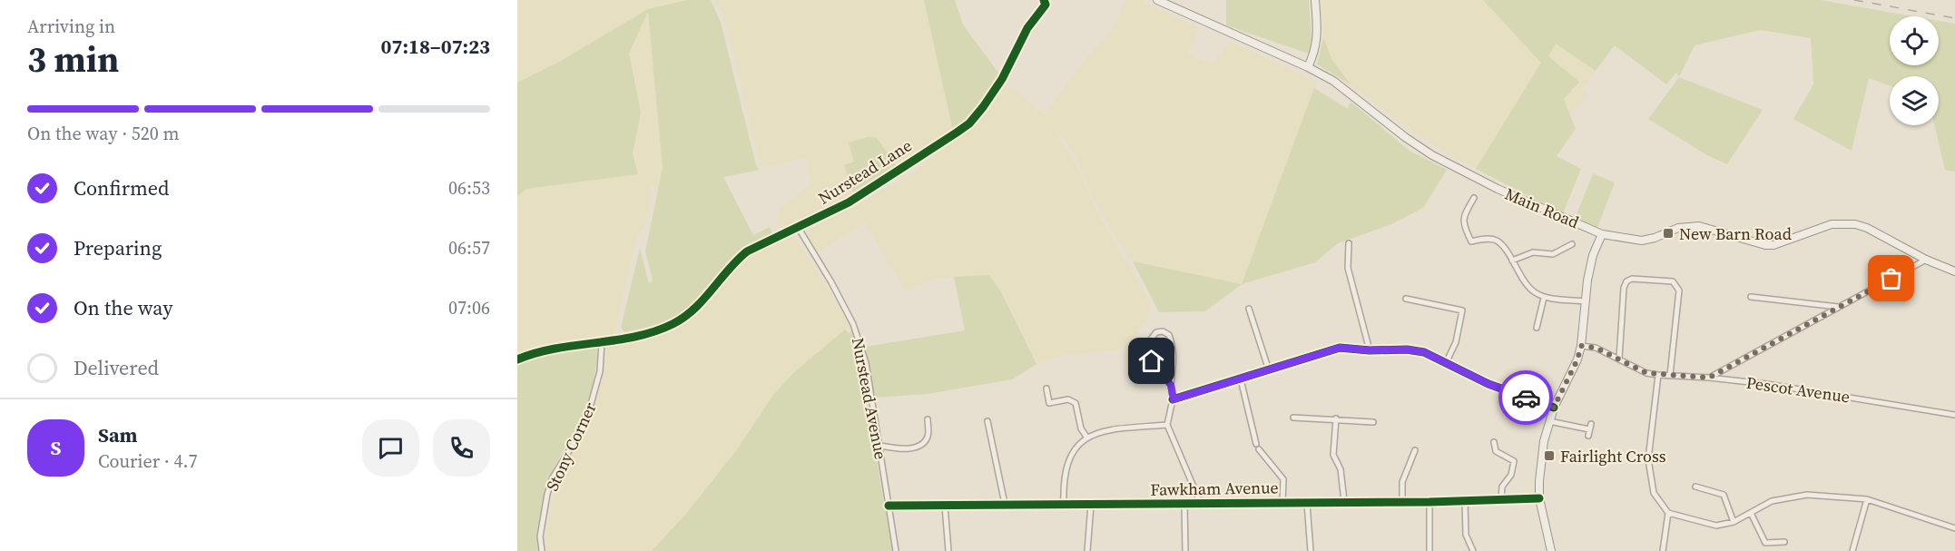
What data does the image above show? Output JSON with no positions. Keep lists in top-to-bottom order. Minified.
{"streets":{"main road":["Main Road"],"street":["Nurstead Lane","Pescot Avenue","Nurstead Avenue","Stony Corner","Fawkham Avenue"]},"crossings":[["Nurstead Lane","Nurstead Avenue"],["Nurstead Lane","Stony Corner"],["Nurstead Avenue","Fawkham Avenue"]],"places":{"transit":["New Barn Road","Fairlight Cross"]},"page":{"heading":["3 min","Arriving in","07:18–07:23"],"panel":["Sam","Courier · 4.7"],"bar":"On the way · 520 m","list":[["Confirmed","06:53"],["Preparing","06:57"],["On the way","07:06"],"Delivered"],"round":"S"}}
